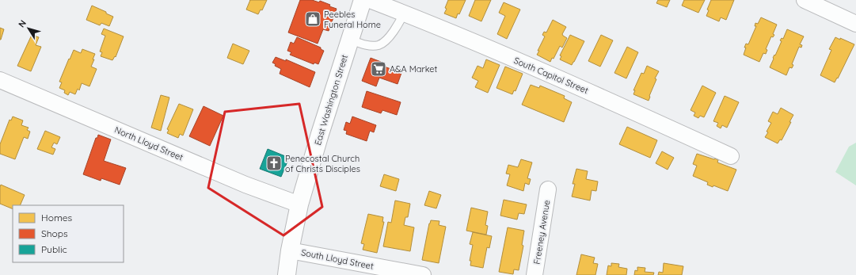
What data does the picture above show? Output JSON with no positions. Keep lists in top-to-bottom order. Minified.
{"streets":{"main road":["East Washington Street"],"street":["South Capitol Street","North Lloyd Street","Freeney Avenue","South Lloyd Street"]},"crossings":[["East Washington Street","North Lloyd Street"],["East Washington Street","South Lloyd Street"]],"places":{"shop":["Peebles Funeral Home"],"supermarket":["A&A Market"],"church":["Penecostal Church of Christs Disciples"]},"legend":["Homes","Shops","Public"],"north":"top left"}
